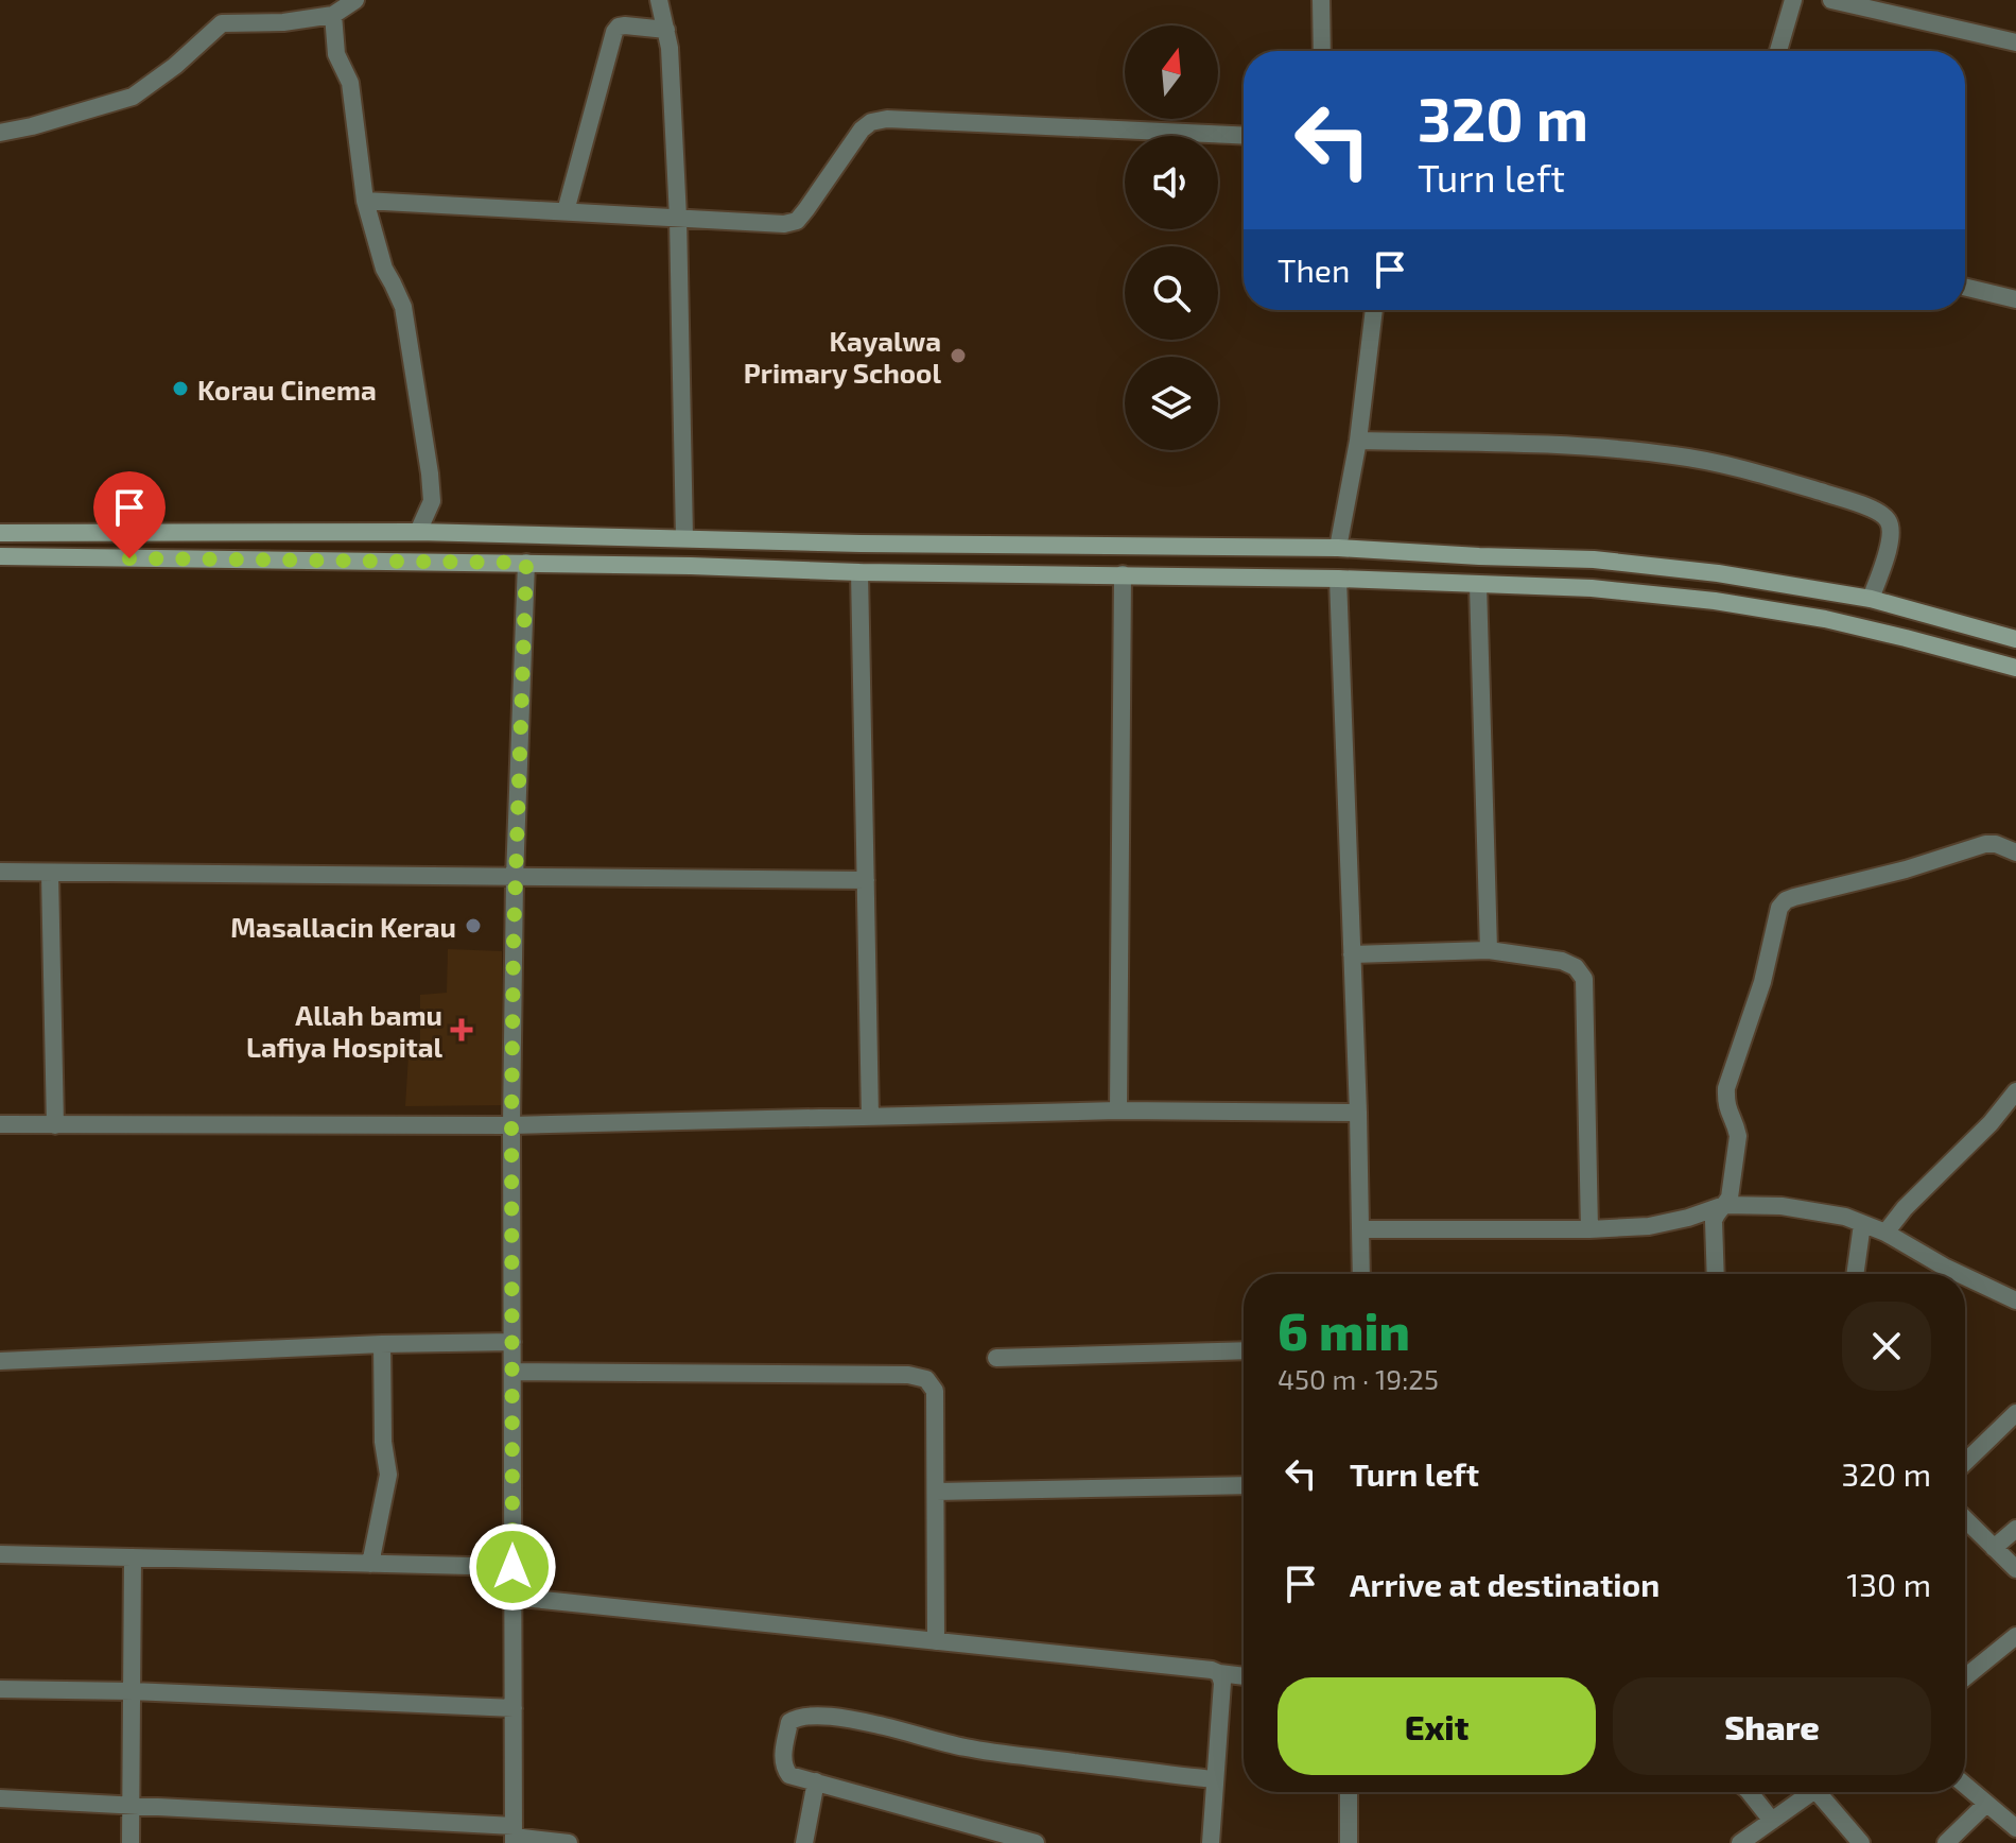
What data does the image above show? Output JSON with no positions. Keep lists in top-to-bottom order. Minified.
{"places":{"other":["Kayalwa Primary School","Korau Cinema","Masallacin Kerau"],"health":["Allah bamu Lafiya Hospital"]},"north":"top","page":{"turn":["320 m","Turn left"],"then":"Then","heading":["6 min","450 m · 19:25"],"list":[{"name":"Turn left","value":"320 m"},{"name":"Arrive at destination","value":"130 m"}],"buttons":["Exit","Share"]}}
